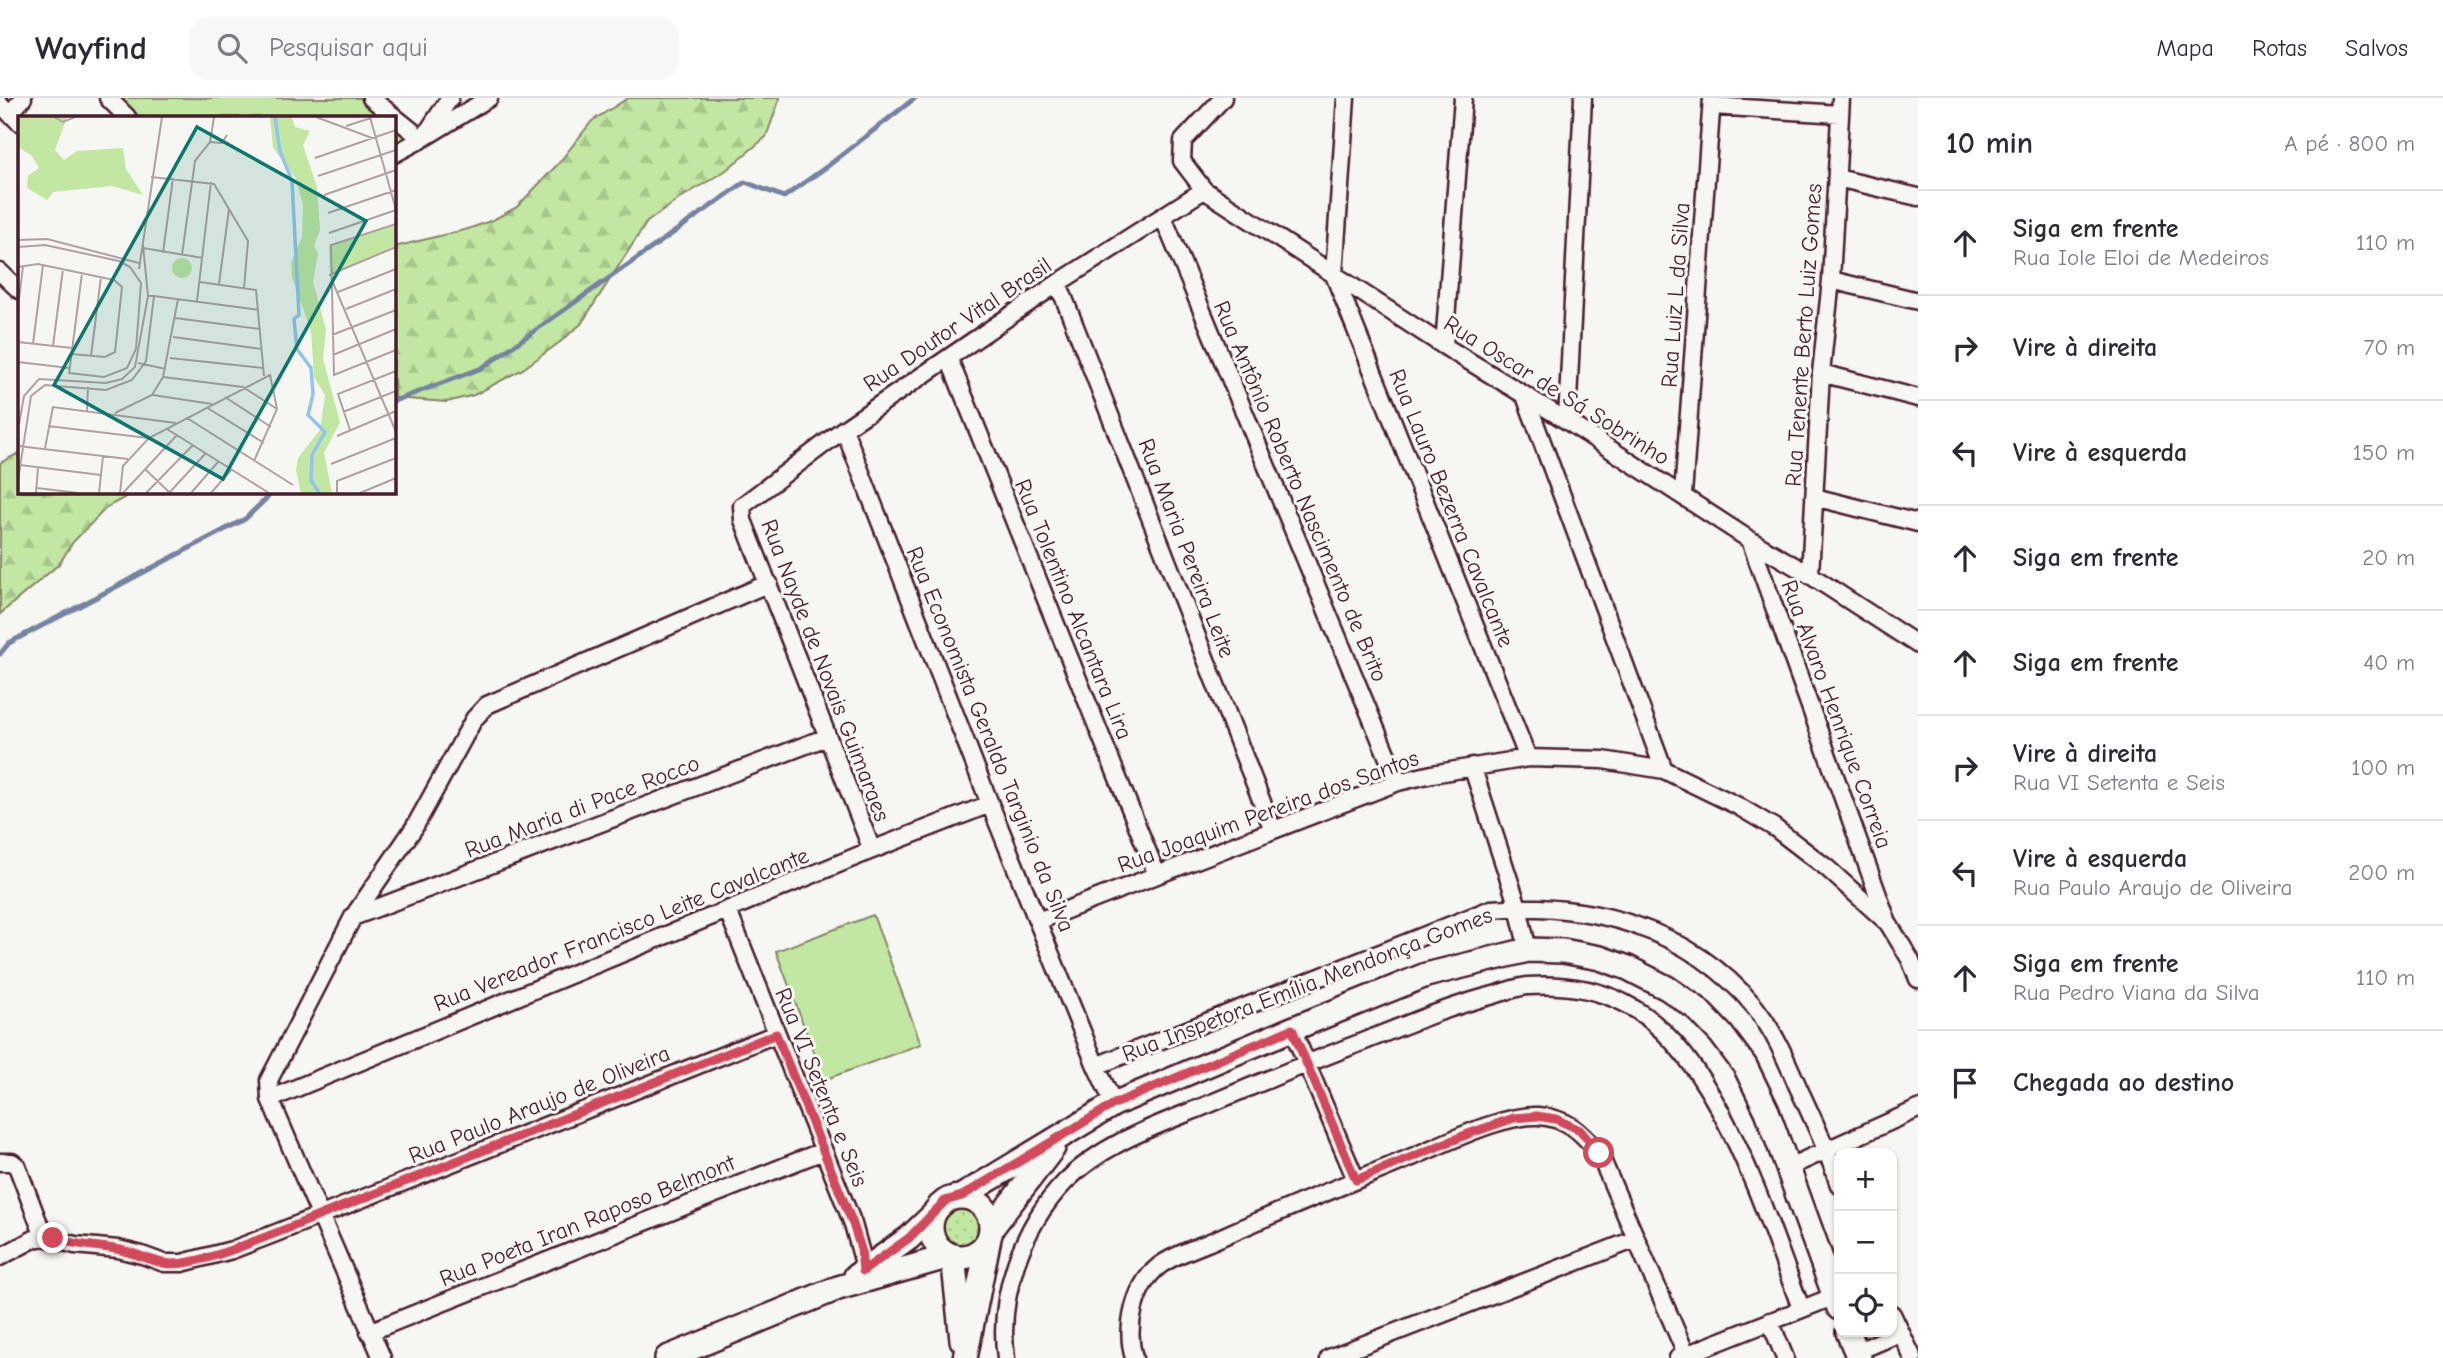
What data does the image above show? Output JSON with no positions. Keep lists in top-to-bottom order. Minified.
{"streets":{"main road":["Rua Inspetora Emília Mendonça Gomes"],"street":["Rua Luiz L da Silva","Rua Doutor Vital Brasil","Rua Tenente Berto Luiz Gomes","Rua Oscar de Sá Sobrinho","Rua Antônio Roberto Nascimento de Brito","Rua Lauro Bezerra Cavalcante","Rua Maria Pereira Leite","Rua Tolentino Alcantara Lira","Rua Nayde de Novais Guimaraes","Rua Alvaro Henrique Correia","Rua Economista Geraldo Targinio da Silva","Rua Maria di Pace Rocco","Rua Joaquim Pereira dos Santos","Rua Vereador Francisco Leite Cavalcante","Rua VI Setenta e Seis","Rua Paulo Araujo de Oliveira","Rua Poeta Iran Raposo Belmont"]},"crossings":[["Rua Luiz L da Silva","Rua Oscar de Sá Sobrinho"],["Rua Doutor Vital Brasil","Rua Oscar de Sá Sobrinho"],["Rua Doutor Vital Brasil","Rua Antônio Roberto Nascimento de Brito"],["Rua Doutor Vital Brasil","Rua Maria Pereira Leite"],["Rua Doutor Vital Brasil","Rua Tolentino Alcantara Lira"],["Rua Doutor Vital Brasil","Rua Nayde de Novais Guimaraes"],["Rua Doutor Vital Brasil","Rua Economista Geraldo Targinio da Silva"],["Rua Tenente Berto Luiz Gomes","Rua Oscar de Sá Sobrinho"],["Rua Oscar de Sá Sobrinho","Rua Lauro Bezerra Cavalcante"],["Rua Oscar de Sá Sobrinho","Rua Alvaro Henrique Correia"],["Rua Antônio Roberto Nascimento de Brito","Rua Joaquim Pereira dos Santos"],["Rua Lauro Bezerra Cavalcante","Rua Joaquim Pereira dos Santos"],["Rua Maria Pereira Leite","Rua Joaquim Pereira dos Santos"],["Rua Tolentino Alcantara Lira","Rua Joaquim Pereira dos Santos"],["Rua Nayde de Novais Guimaraes","Rua Maria di Pace Rocco"],["Rua Nayde de Novais Guimaraes","Rua Vereador Francisco Leite Cavalcante"],["Rua Alvaro Henrique Correia","Rua Joaquim Pereira dos Santos"],["Rua Economista Geraldo Targinio da Silva","Rua Joaquim Pereira dos Santos"],["Rua Economista Geraldo Targinio da Silva","Rua Vereador Francisco Leite Cavalcante"],["Rua Economista Geraldo Targinio da Silva","Rua Inspetora Emília Mendonça Gomes"],["Rua Vereador Francisco Leite Cavalcante","Rua VI Setenta e Seis"],["Rua VI Setenta e Seis","Rua Paulo Araujo de Oliveira"],["Rua VI Setenta e Seis","Rua Poeta Iran Raposo Belmont"]],"page":{"header":"Wayfind","search":"Pesquisar aqui","nav":["Mapa","Rotas","Salvos"],"heading":["10 min","A pé · 800 m"],"list":[["Siga em frente","Rua Iole Eloi de Medeiros","110 m"],["Vire à direita","70 m"],["Vire à esquerda","150 m"],["Siga em frente","20 m"],["Siga em frente","40 m"],["Vire à direita","Rua VI Setenta e Seis","100 m"],["Vire à esquerda","Rua Paulo Araujo de Oliveira","200 m"],["Siga em frente","Rua Pedro Viana da Silva","110 m"],"Chegada ao destino"],"map_buttons":["+","−"]}}
